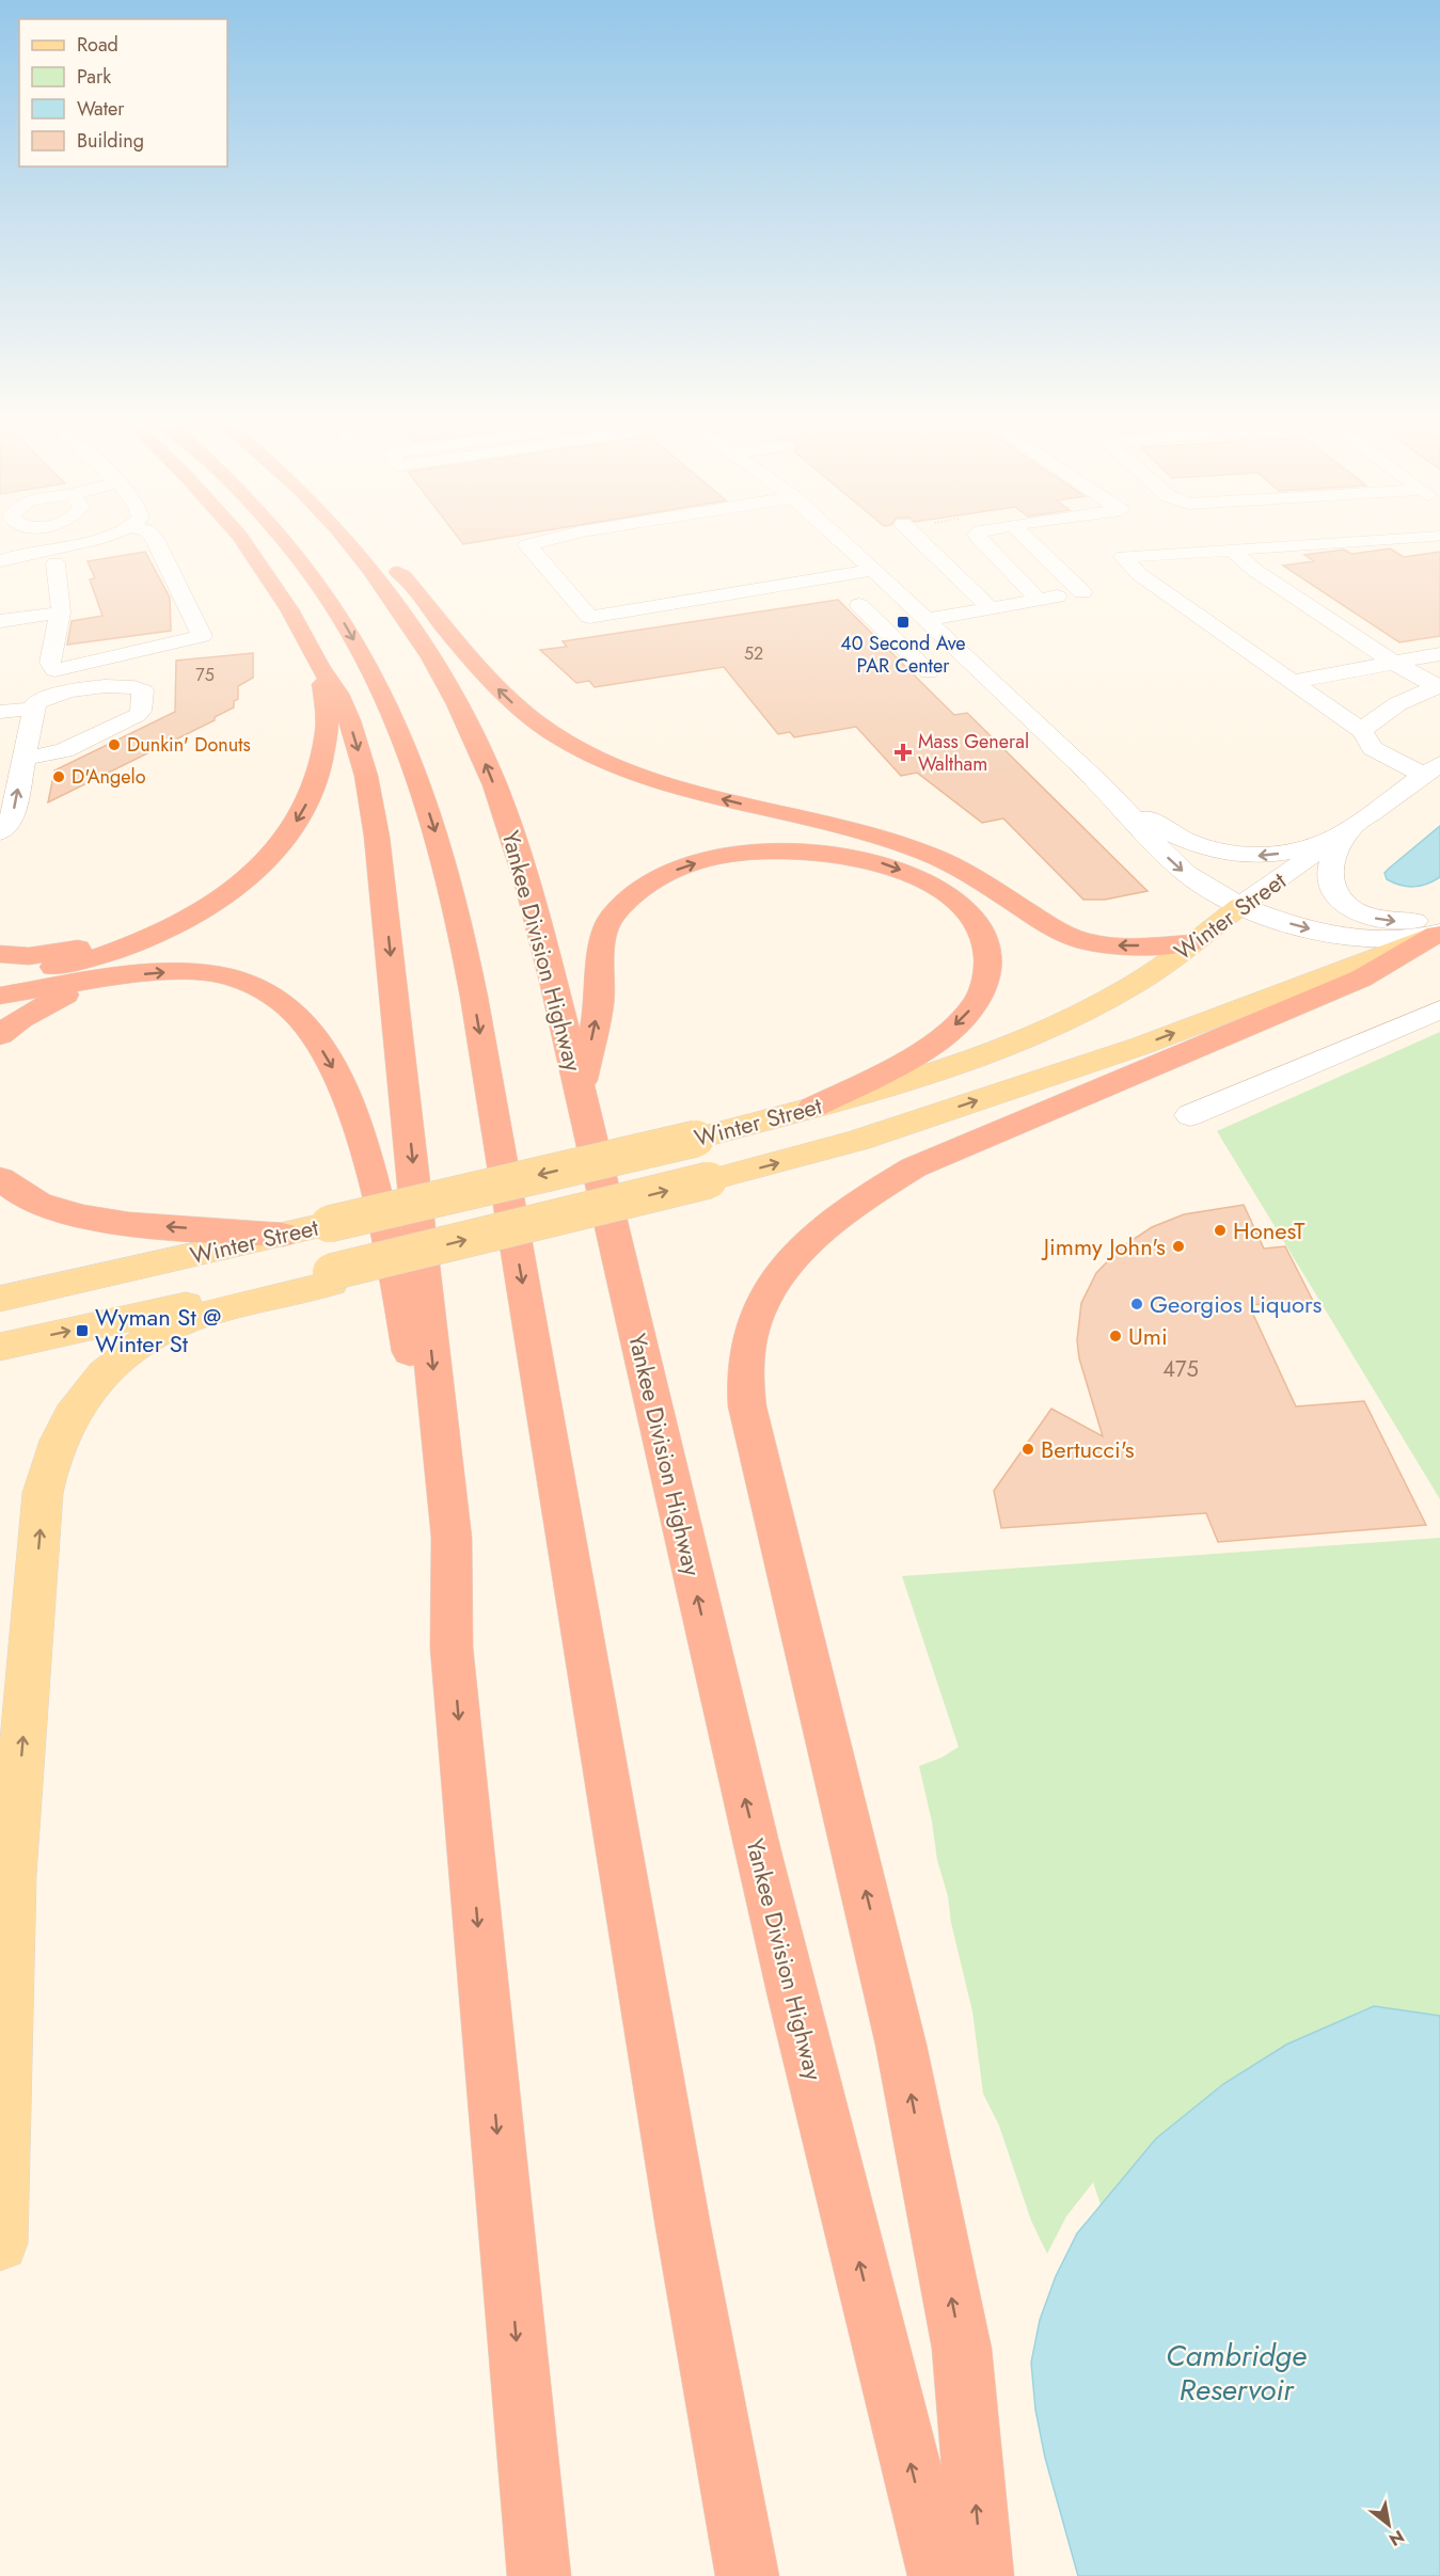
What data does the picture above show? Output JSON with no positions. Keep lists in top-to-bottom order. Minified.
{"streets":{"highway":["Yankee Division Highway"],"main road":["Winter Street"]},"water":["Cambridge Reservoir"],"places":{"transit":["40 Second Ave PAR Center","Wyman St @ Winter St"],"other":["Dunkin' Donuts","D'Angelo","HonesT","Jimmy John's","Georgios Liquors","Umi","Bertucci's"],"health":["Mass General Waltham"]},"house_numbers":["52","75","475"],"legend":["Road","Park","Water","Building"],"north":"bottom right"}
